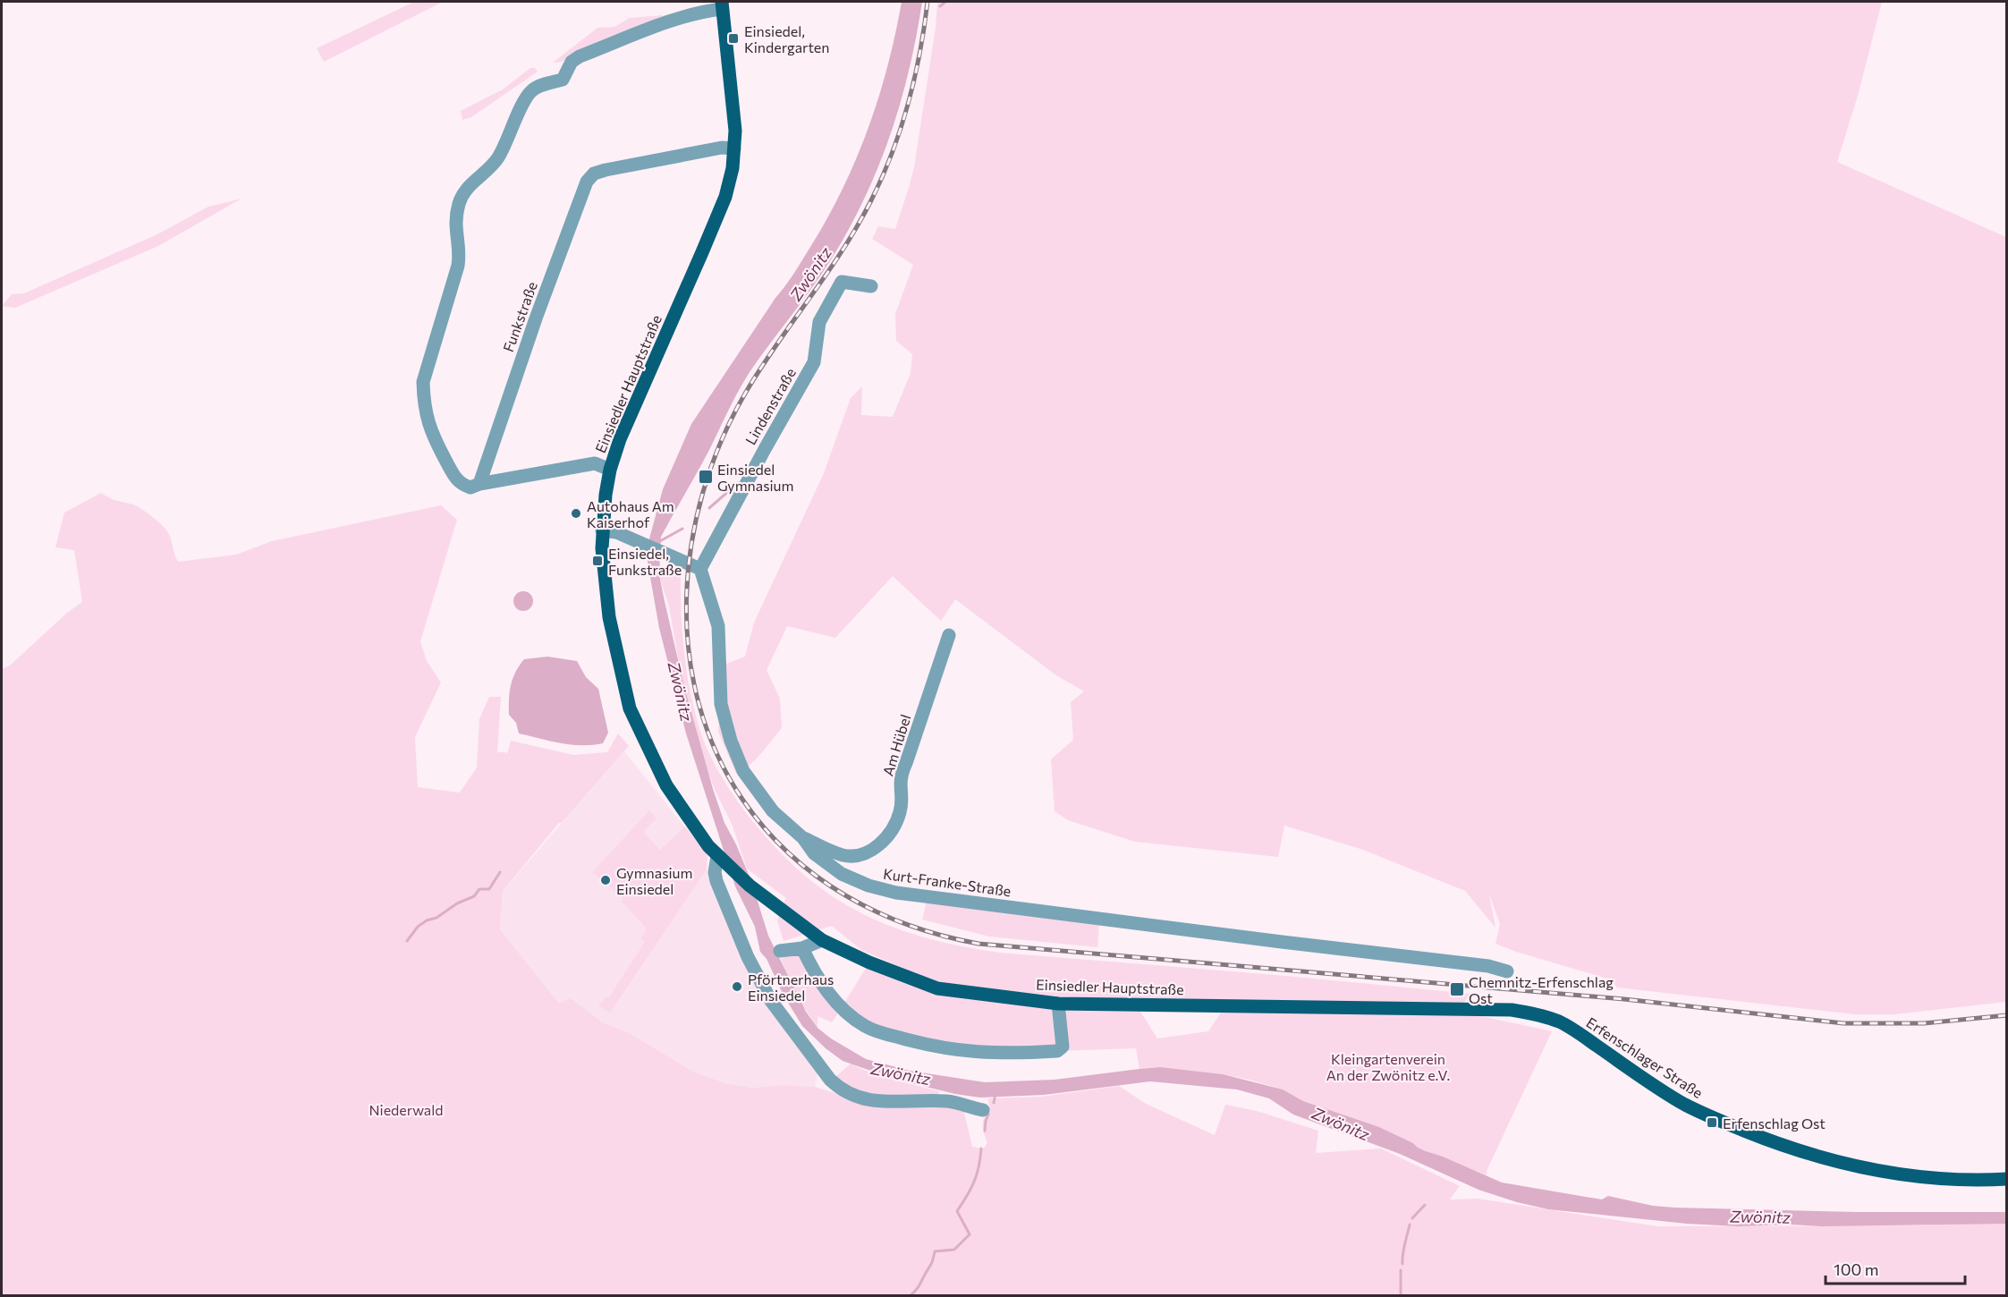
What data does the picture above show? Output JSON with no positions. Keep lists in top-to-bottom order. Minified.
{"streets":{"main road":["Einsiedler Hauptstraße","Erfenschlager Straße"],"street":["Funkstraße","Lindenstraße","Am Hübel","Kurt-Franke-Straße"]},"crossings":[["Funkstraße","Einsiedler Hauptstraße"],["Einsiedler Hauptstraße","Erfenschlager Straße"],["Lindenstraße","Kurt-Franke-Straße"],["Am Hübel","Kurt-Franke-Straße"]],"water":["Zwönitz"],"parks":["Kleingartenverein An der Zwönitz e.V.","Niederwald"],"places":{"transit":["Einsiedel, Kindergarten","Einsiedel Gymnasium","Einsiedel, Funkstraße","Chemnitz-Erfenschlag Ost","Erfenschlag Ost"],"other":["Autohaus Am Kaiserhof","Gymnasium Einsiedel","Pförtnerhaus Einsiedel"]},"scale_bar":"100 m"}
